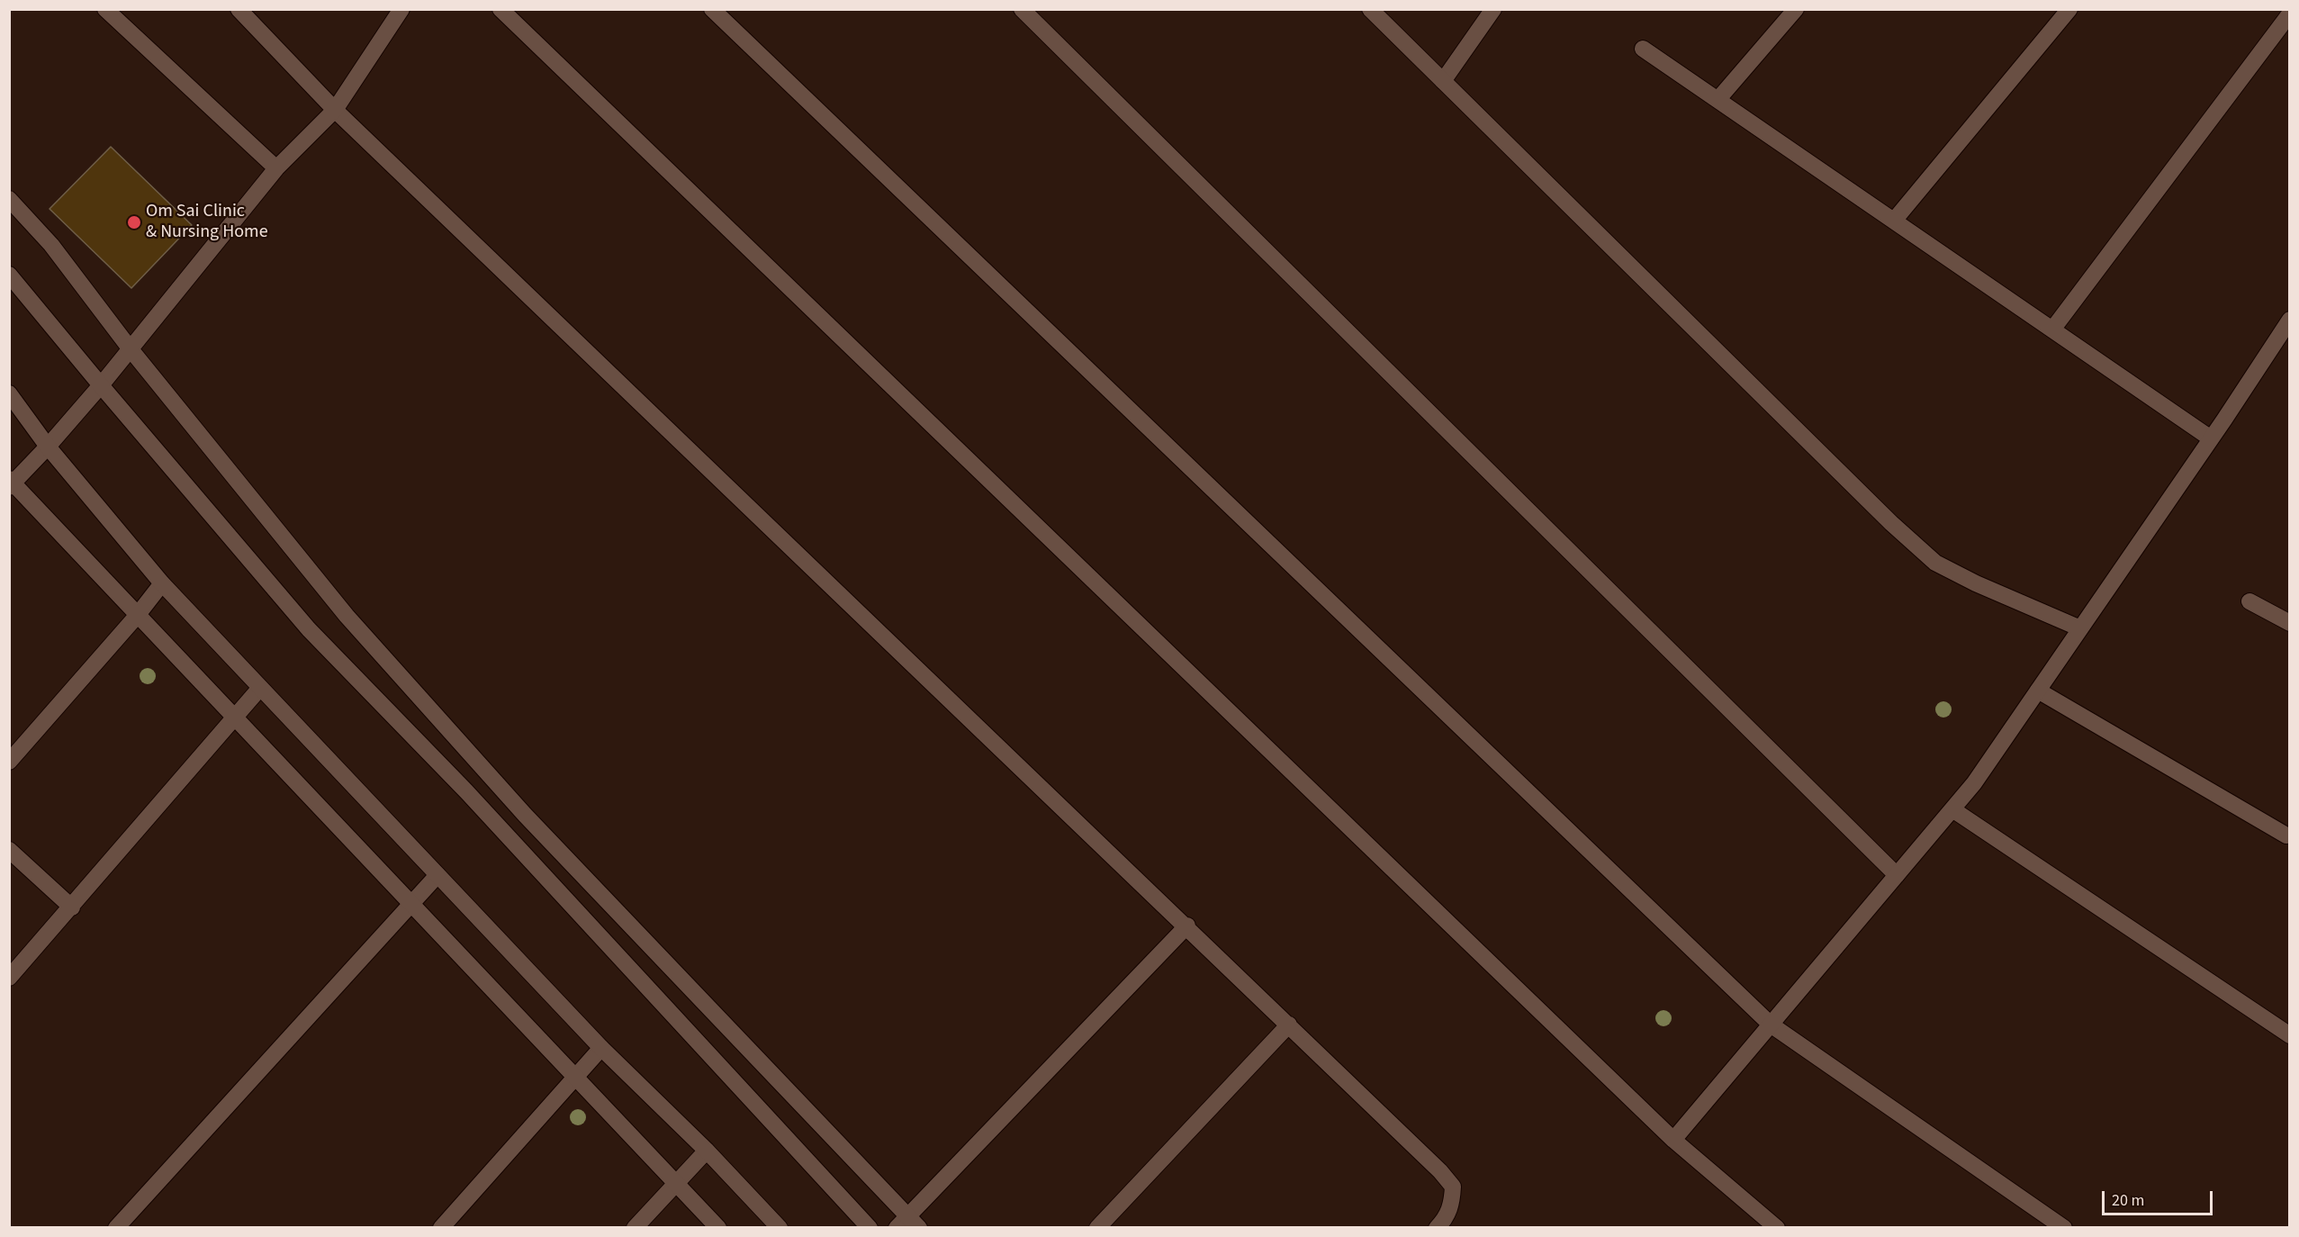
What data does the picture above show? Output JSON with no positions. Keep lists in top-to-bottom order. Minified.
{"places":["Om Sai Clinic & Nursing Home"],"scale_bar":"20 m"}
